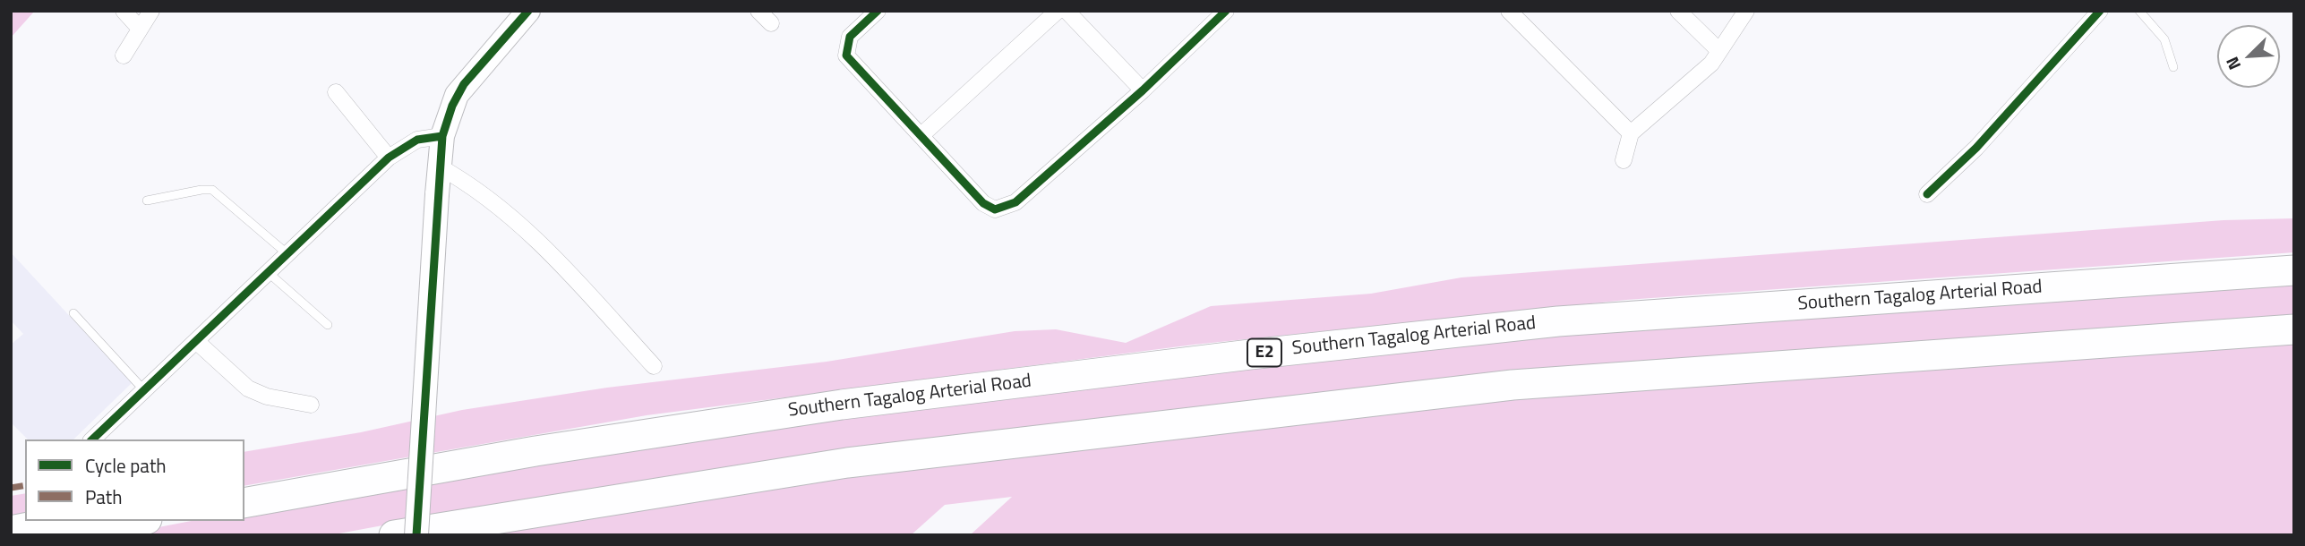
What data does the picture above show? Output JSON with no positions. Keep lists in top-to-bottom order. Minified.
{"streets":{"highway":["Southern Tagalog Arterial Road","E2"]},"legend":["Cycle path","Path"],"north":"bottom left"}
